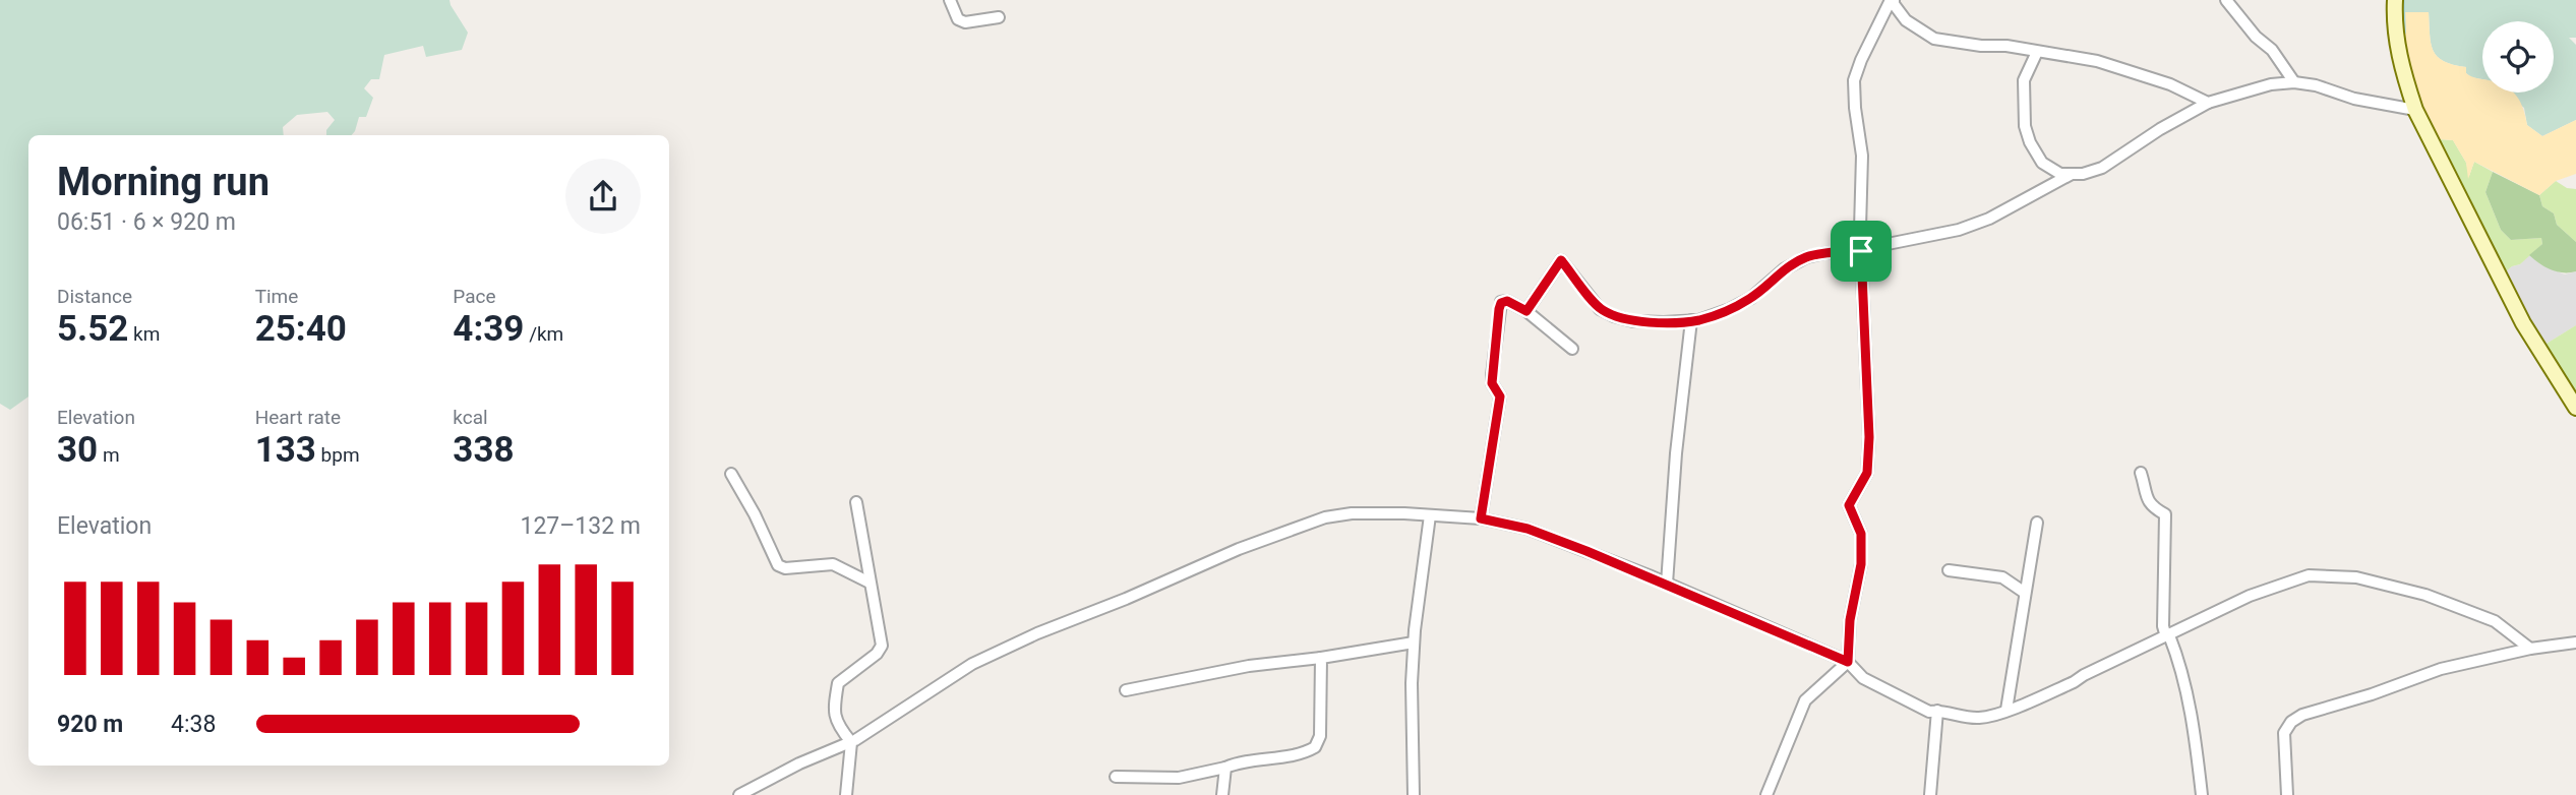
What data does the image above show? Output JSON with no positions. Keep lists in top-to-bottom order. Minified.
{"page":{"heading":["Morning run","06:51 · 6 × 920 m"],"stats":[["Distance","5.52 km"],["Time","25:40"],["Pace","4:39 /km"],["Elevation","30 m"],["Heart rate","133 bpm"],["kcal","338"]],"chart":["Elevation","127–132 m"],"list":[{"name":"920 m","note":"4:38"}]}}
